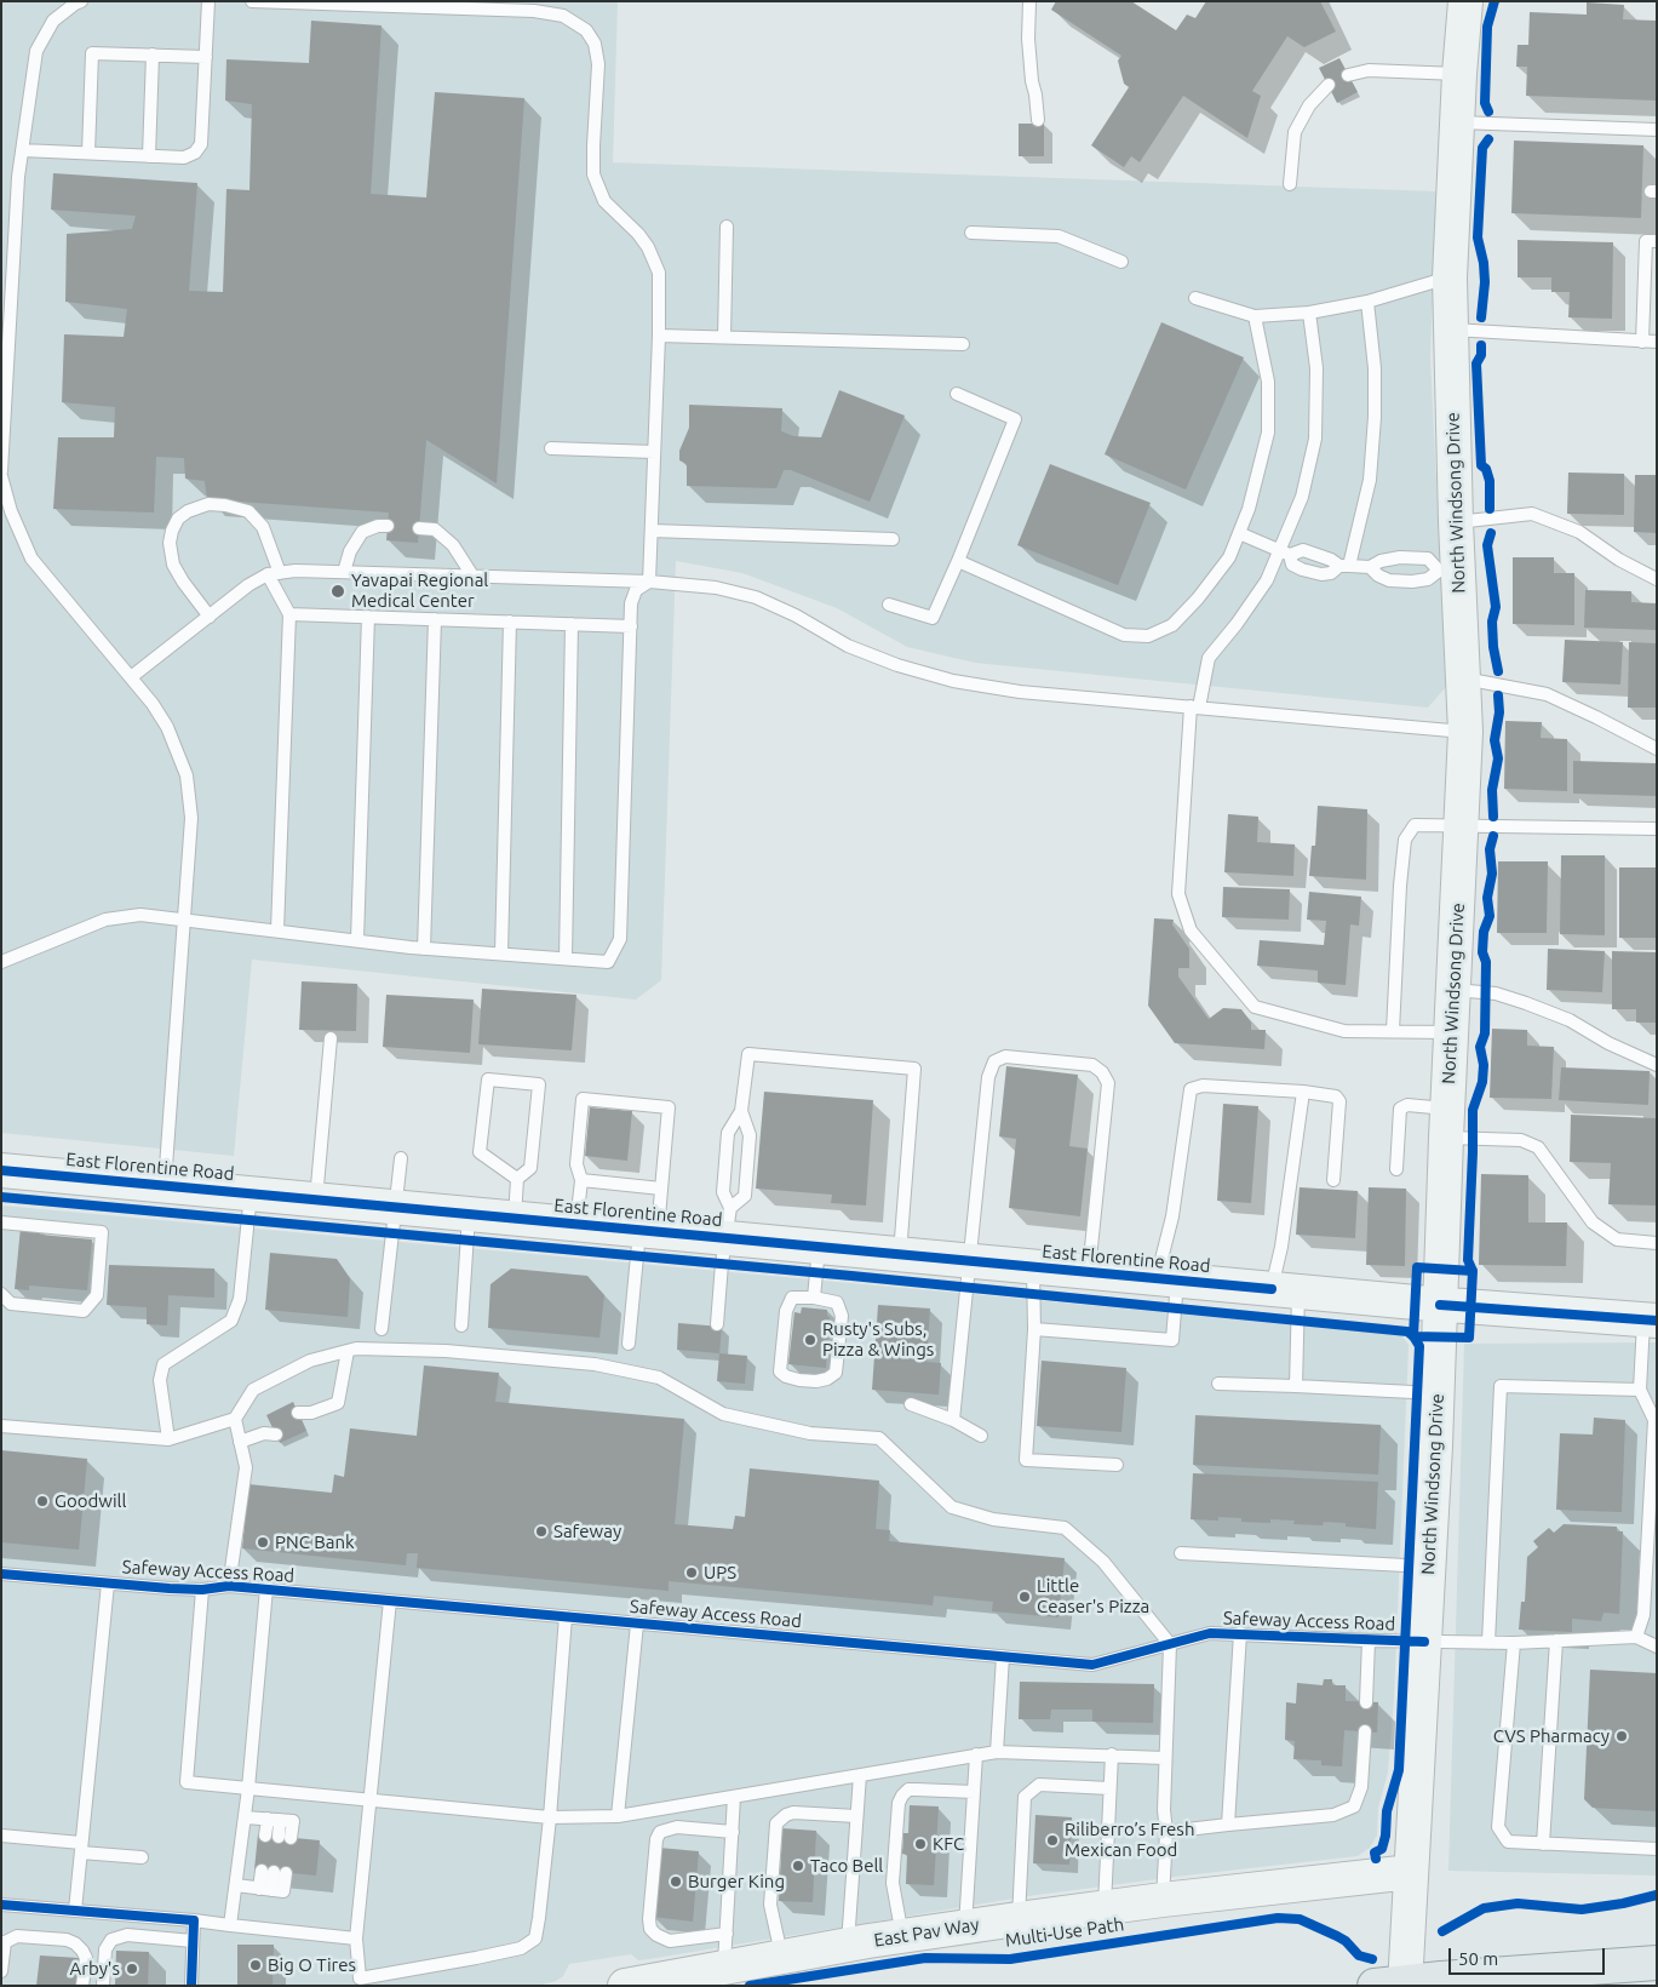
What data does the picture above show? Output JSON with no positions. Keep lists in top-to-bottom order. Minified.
{"streets":{"street":["North Windsong Drive","East Florentine Road","East Pav Way"],"lane":["Safeway Access Road"],"cycle path":["Multi-Use Path"]},"crossings":[["North Windsong Drive","East Florentine Road"],["North Windsong Drive","Safeway Access Road"],["North Windsong Drive","East Pav Way"]],"places":["Yavapai Regional Medical Center","Rusty's Subs, Pizza & Wings","Goodwill","Safeway","PNC Bank","UPS","Little Ceaser's Pizza","CVS Pharmacy","Riliberro’s Fresh Mexican Food","KFC","Taco Bell","Burger King","Big O Tires","Arby's"],"scale_bar":"50 m"}
